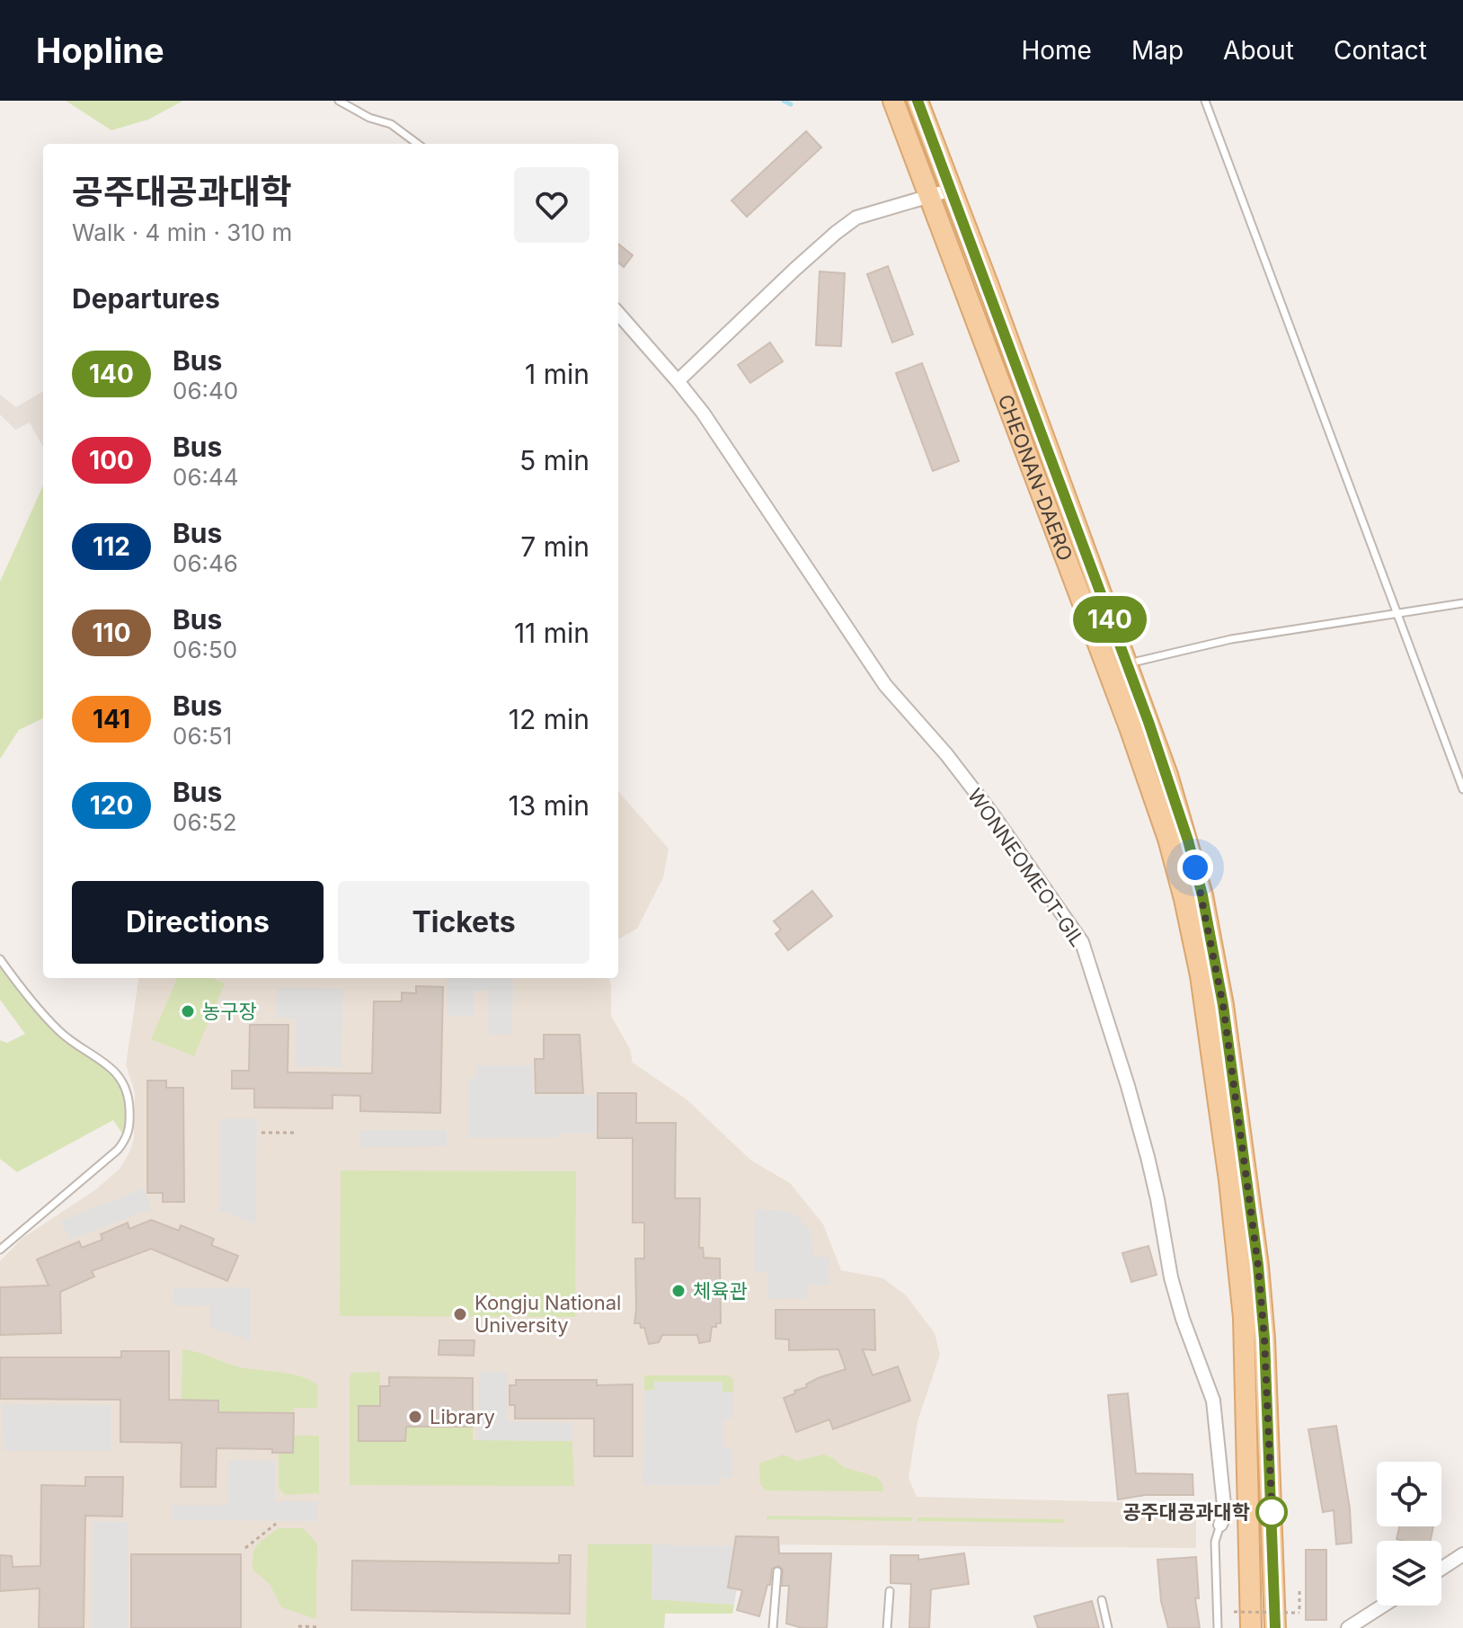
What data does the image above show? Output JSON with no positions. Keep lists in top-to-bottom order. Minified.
{"streets":{"main road":["CHEONAN-DAERO"],"street":["WONNEOMEOT-GIL"]},"places":["농구장","체육관","Kongju National University","Library","공주대공과대학"],"lines":["bus line 140"],"page":{"header":"Hopline","nav":["Home","Map","About","Contact"],"on_map":"140","heading":[["공주대공과대학","Walk · 4 min · 310 m"],"Departures"],"list":[{"mark":"140","name":"Bus","note":"06:40","value":"1 min"},{"mark":"100","name":"Bus","note":"06:44","value":"5 min"},{"mark":"112","name":"Bus","note":"06:46","value":"7 min"},{"mark":"110","name":"Bus","note":"06:50","value":"11 min"},{"mark":"141","name":"Bus","note":"06:51","value":"12 min"},{"mark":"120","name":"Bus","note":"06:52","value":"13 min"}],"buttons":["Directions","Tickets"]}}
